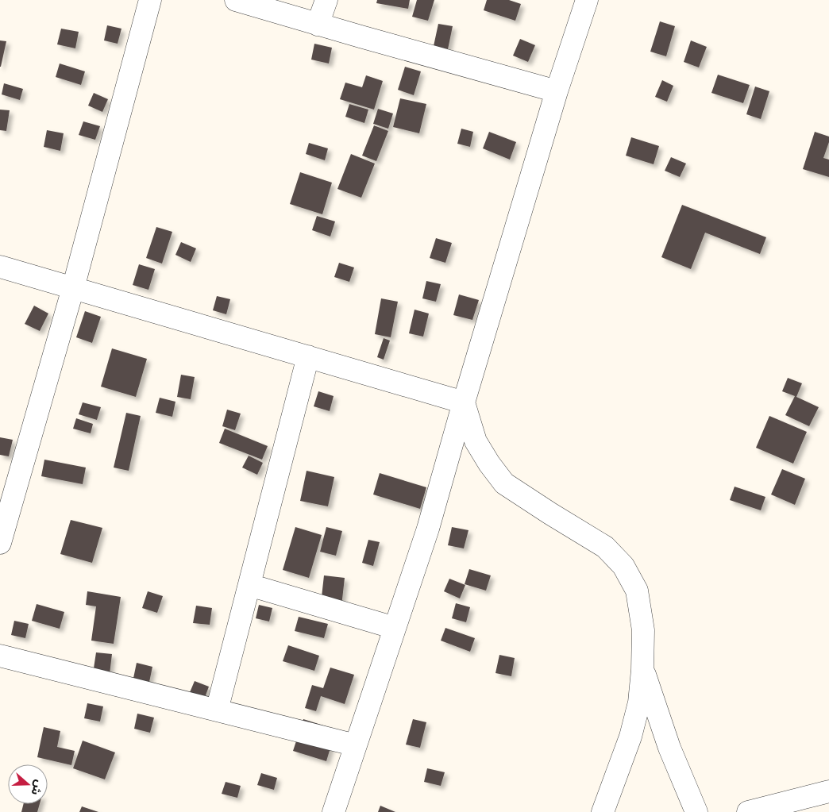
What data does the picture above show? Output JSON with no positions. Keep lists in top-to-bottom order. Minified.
{"north":"right"}
